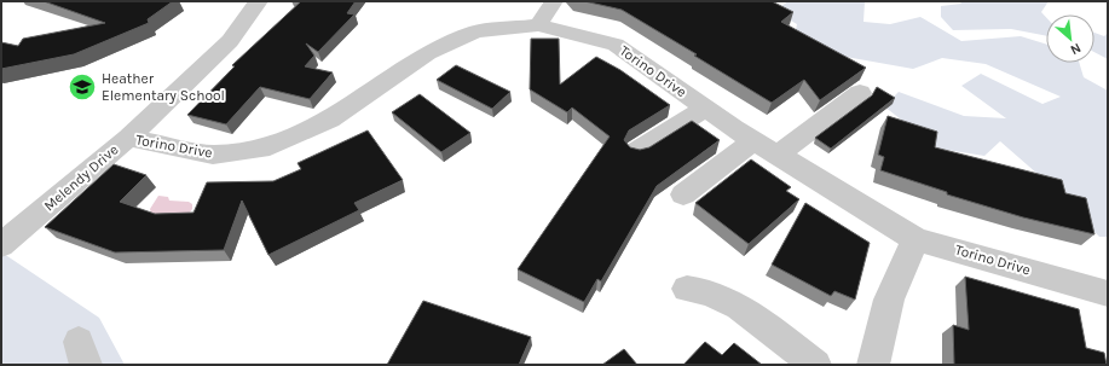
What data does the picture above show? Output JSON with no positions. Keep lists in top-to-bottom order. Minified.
{"streets":{"street":["Torino Drive","Melendy Drive"]},"crossings":[["Torino Drive","Melendy Drive"]],"places":{"school or university":["Heather Elementary School"]},"north":"bottom right"}
